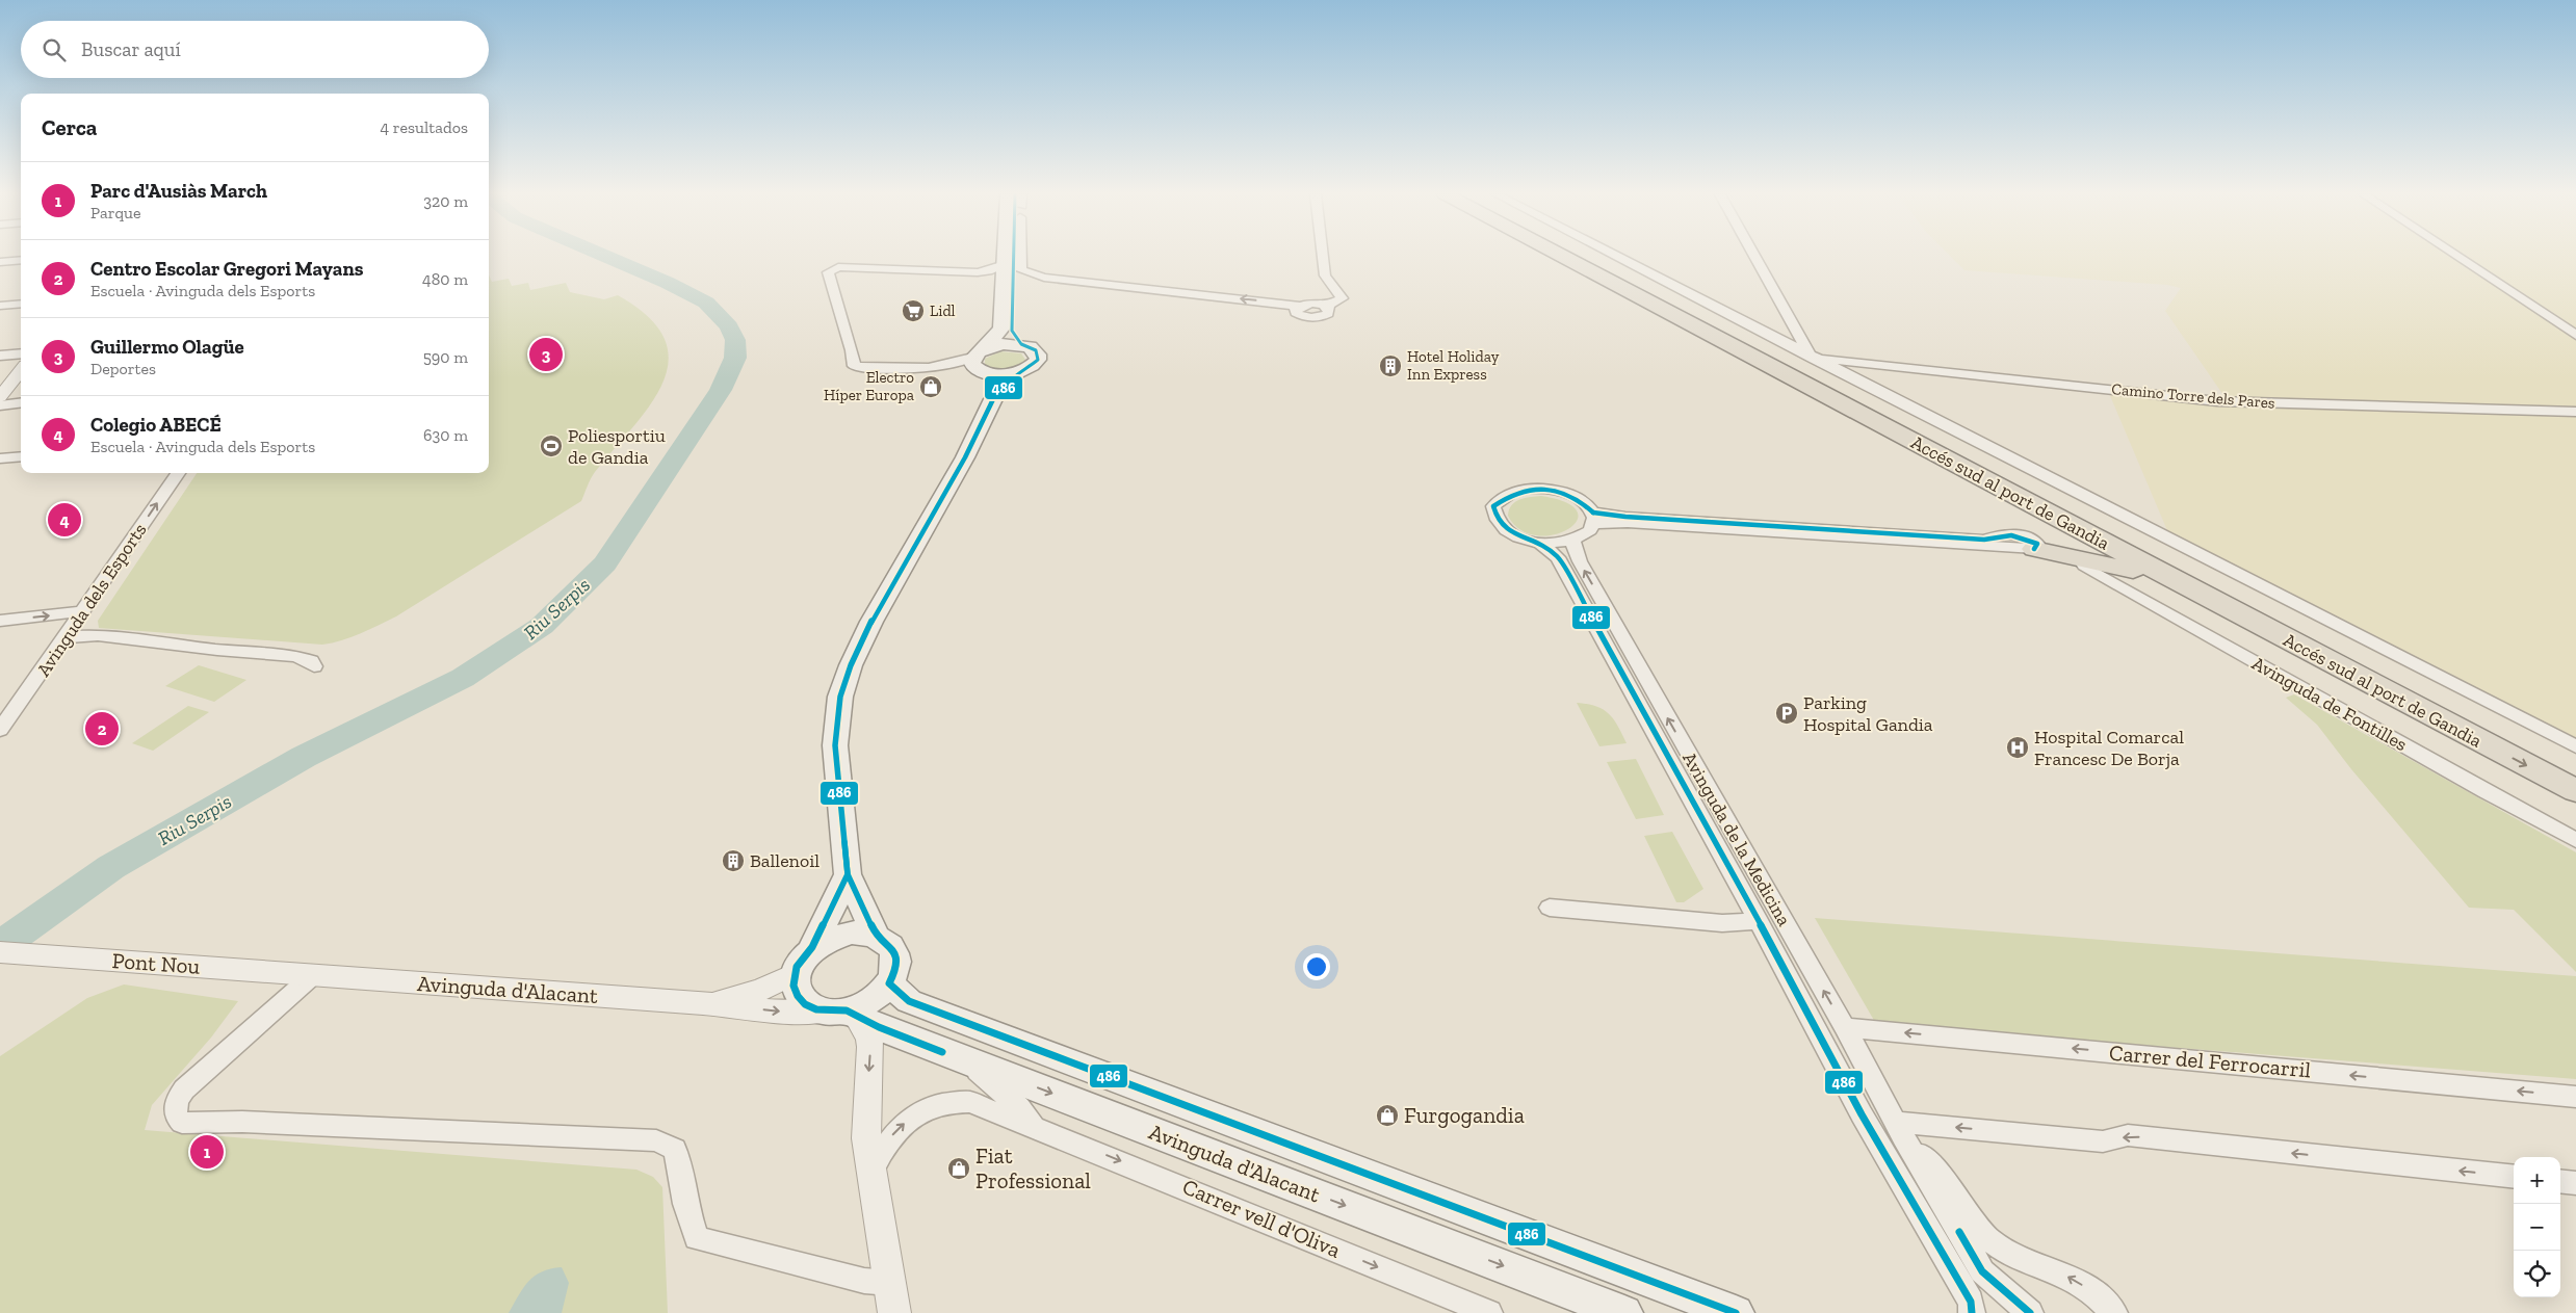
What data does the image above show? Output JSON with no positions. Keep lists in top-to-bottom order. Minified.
{"streets":{"highway":["Accés sud al port de Gandia"],"main road":["Avinguda d'Alacant"],"street":["Camino Torre dels Pares","Avinguda dels Esports","Avinguda de Fontilles","Avinguda de la Medicina","Pont Nou","Carrer del Ferrocarril","Carrer vell d'Oliva"]},"crossings":[["Avinguda de la Medicina","Carrer del Ferrocarril"],["Pont Nou","Avinguda d'Alacant"]],"one_way":["Avinguda dels Esports","Carrer vell d'Oliva"],"water":["Riu Serpis"],"places":{"supermarket":["Lidl"],"building":["Hotel Holiday Inn Express","Ballenoil"],"shop":["Electro Híper Europa","Furgogandia","Fiat Professional"],"sports":["Poliesportiu de Gandia"],"parking":["Parking Hospital Gandia"],"hospital":["Hospital Comarcal Francesc De Borja"]},"lines":["transit line 486"],"page":{"search":"Buscar aquí","heading":["Cerca","4 resultados"],"list":[{"mark":"1","name":"Parc d'Ausiàs March","note":"Parque","value":"320 m"},{"mark":"2","name":"Centro Escolar Gregori Mayans","note":"Escuela · Avinguda dels Esports","value":"480 m"},{"mark":"3","name":"Guillermo Olagüe","note":"Deportes","value":"590 m"},{"mark":"4","name":"Colegio ABECÉ","note":"Escuela · Avinguda dels Esports","value":"630 m"}],"pins":["3","4","2","1"],"map_buttons":["+","−"]}}
